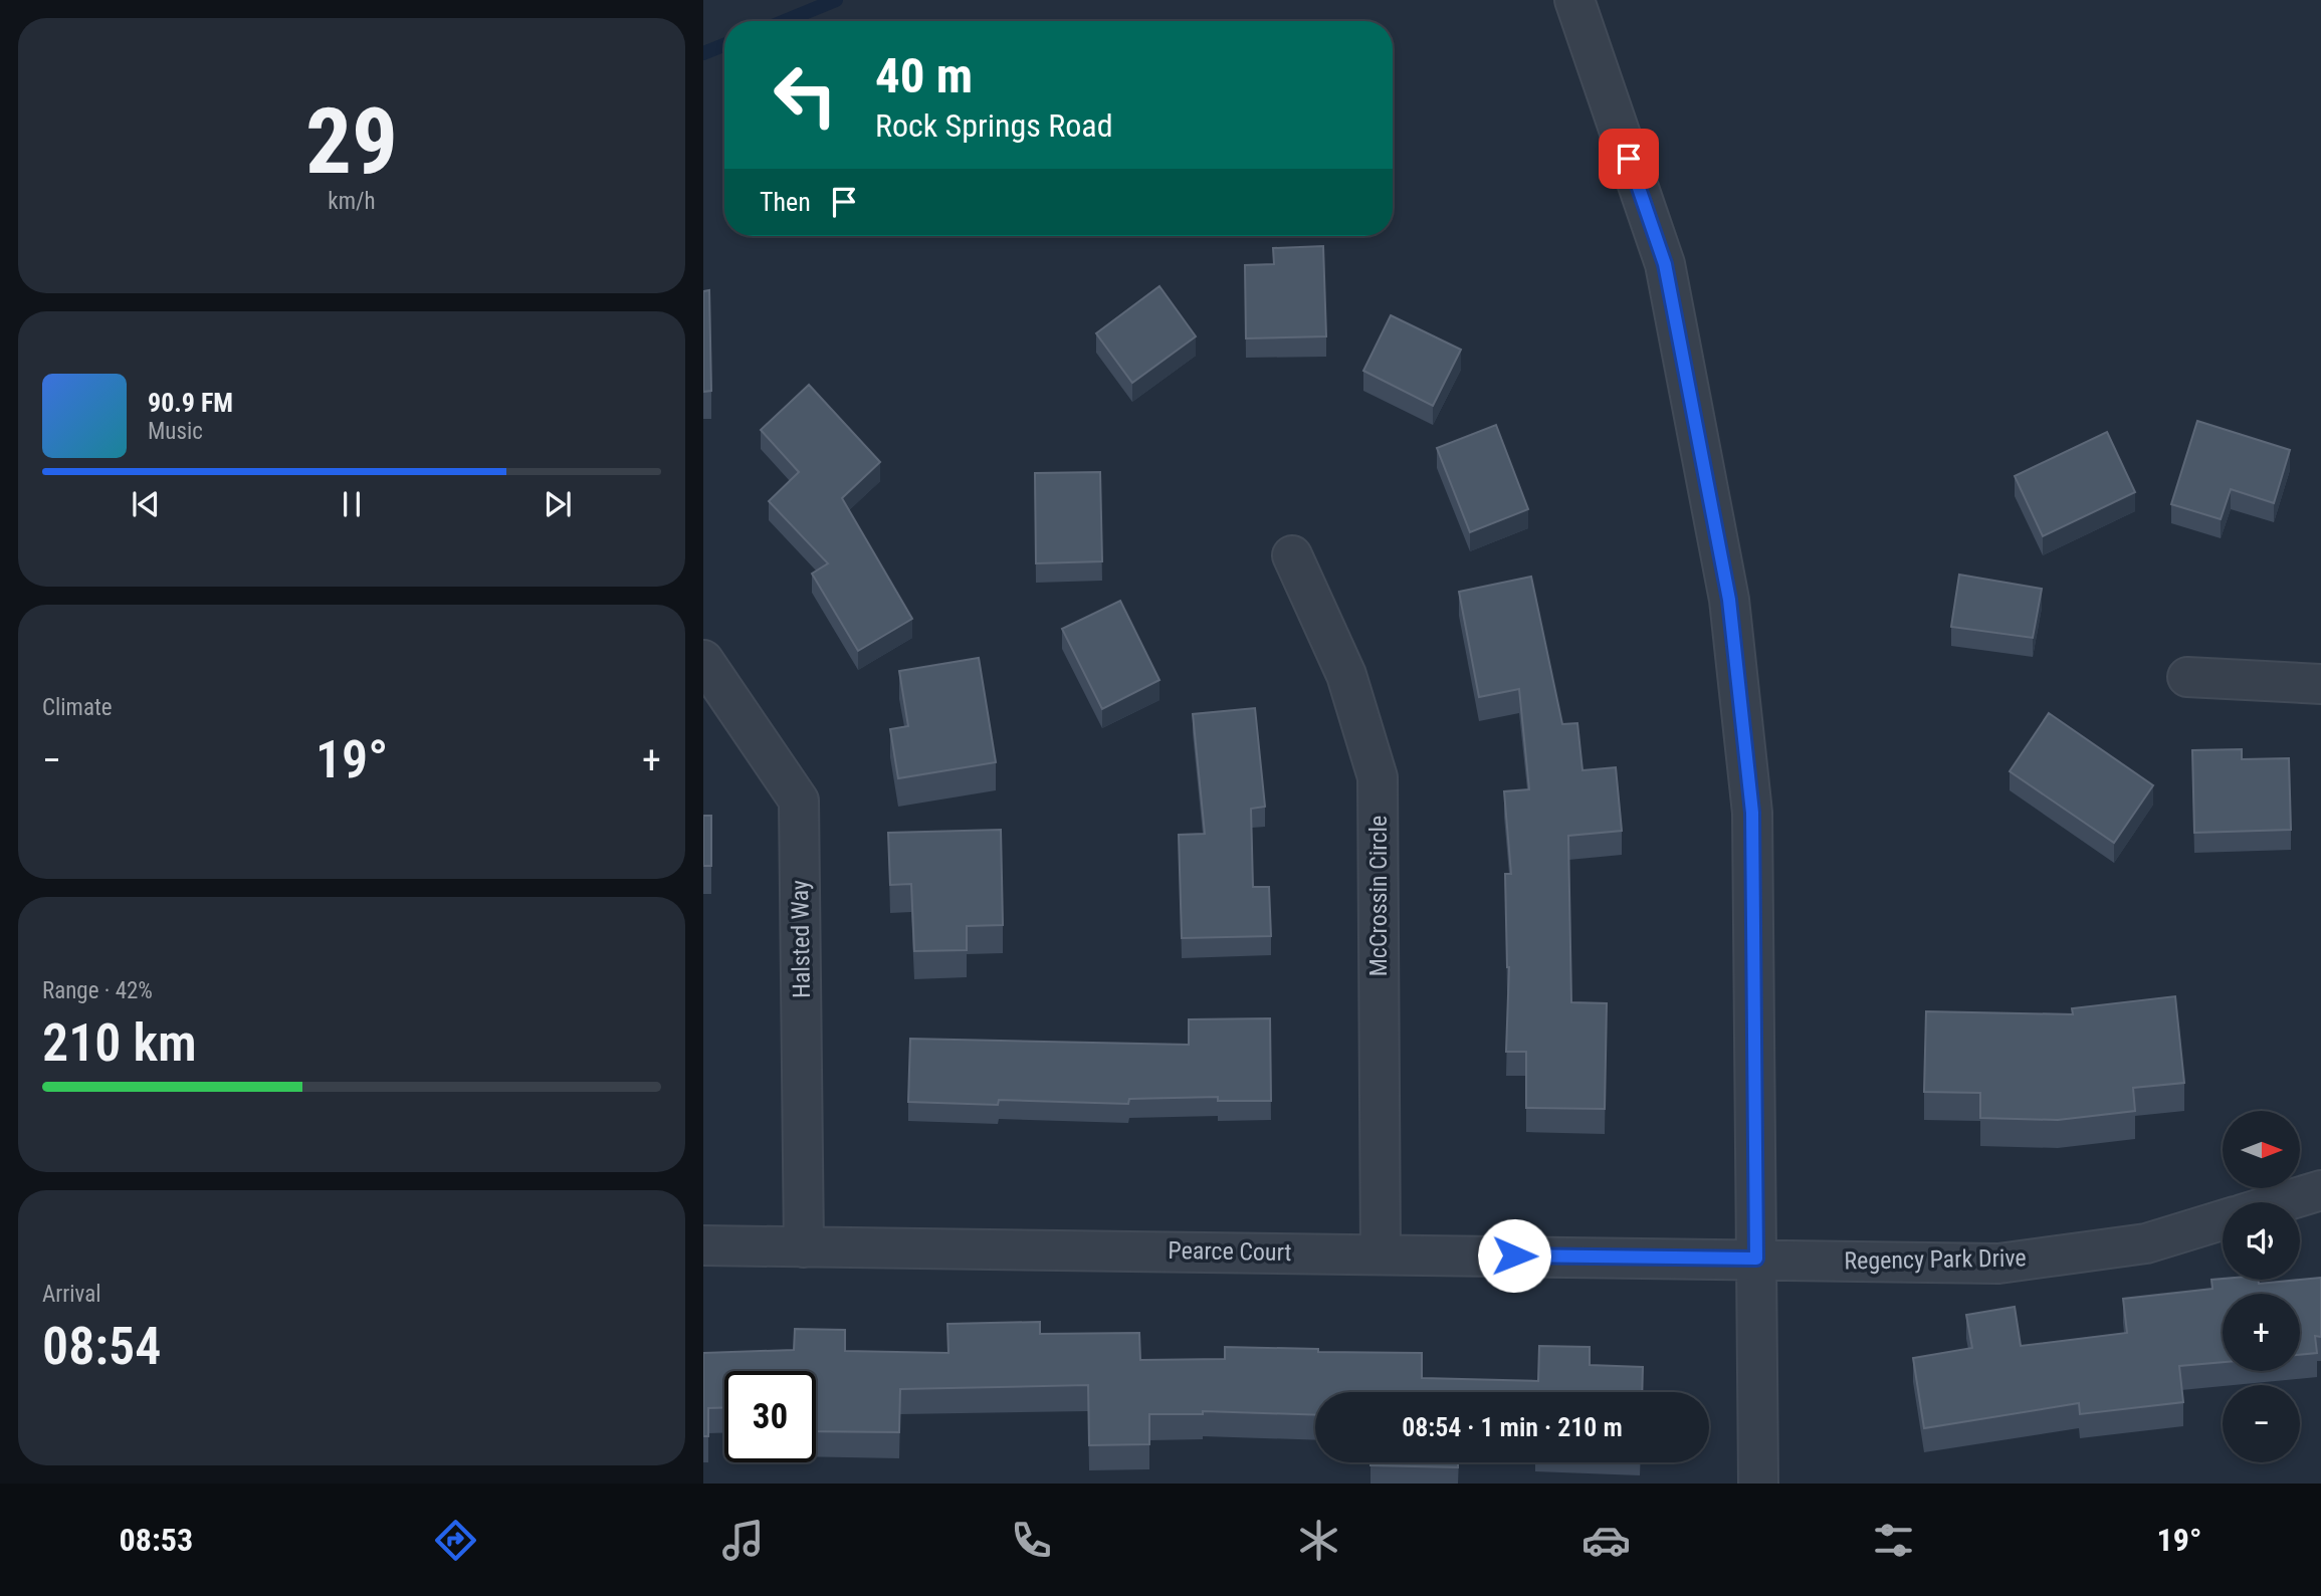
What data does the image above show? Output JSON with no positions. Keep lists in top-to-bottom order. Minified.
{"streets":{"street":["McCrossin Circle","Halsted Way","Pearce Court","Regency Park Drive"]},"crossings":[["McCrossin Circle","Pearce Court"],["Halsted Way","Pearce Court"],["Pearce Court","Regency Park Drive"]],"north":"right","page":{"tile":[["29","km/h"],"Climate",["Range · 42%","210 km"],["Arrival","08:54"]],"turn":["40 m","Rock Springs Road"],"then":"Then","song":["90.9 FM","Music"],"heat":["−","19°","+"],"map_buttons":["+","−"],"limit":"30","trip":"08:54 · 1 min · 210 m","tabs":["08:53","19°"]}}
